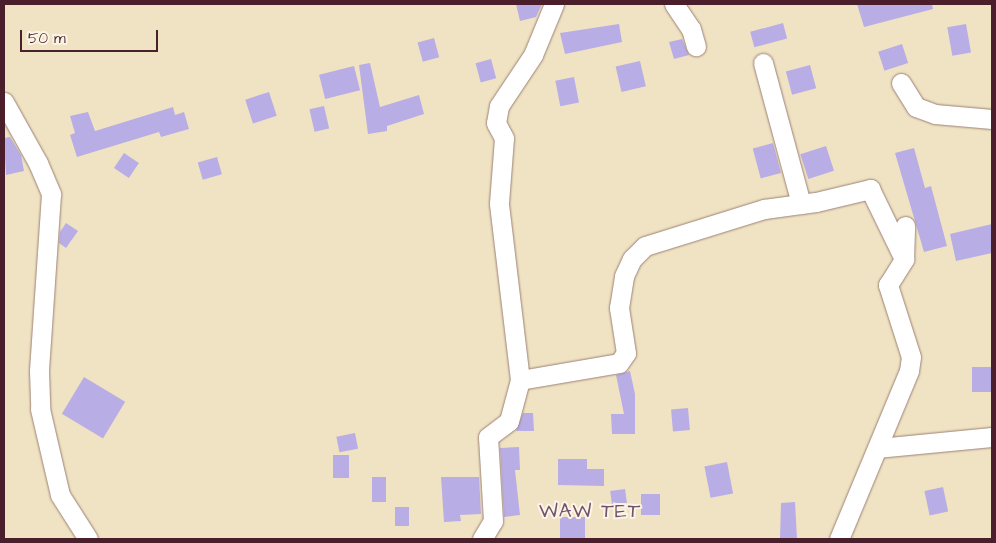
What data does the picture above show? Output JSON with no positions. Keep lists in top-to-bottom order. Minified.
{"districts":["WAW TET"],"scale_bar":"50 m"}
